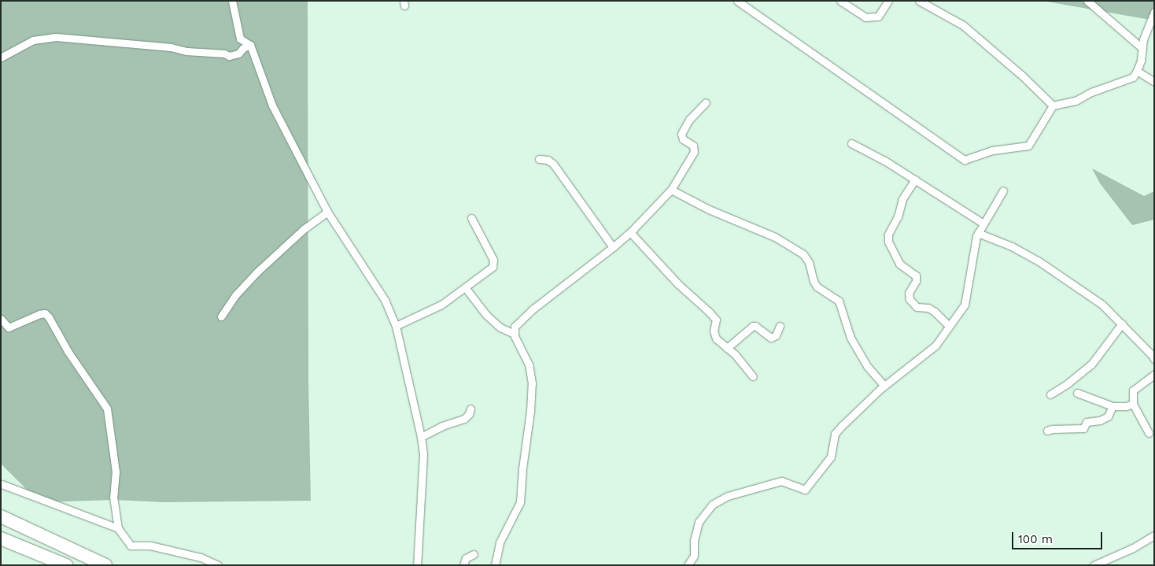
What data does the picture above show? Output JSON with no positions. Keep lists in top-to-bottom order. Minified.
{"scale_bar":"100 m"}
